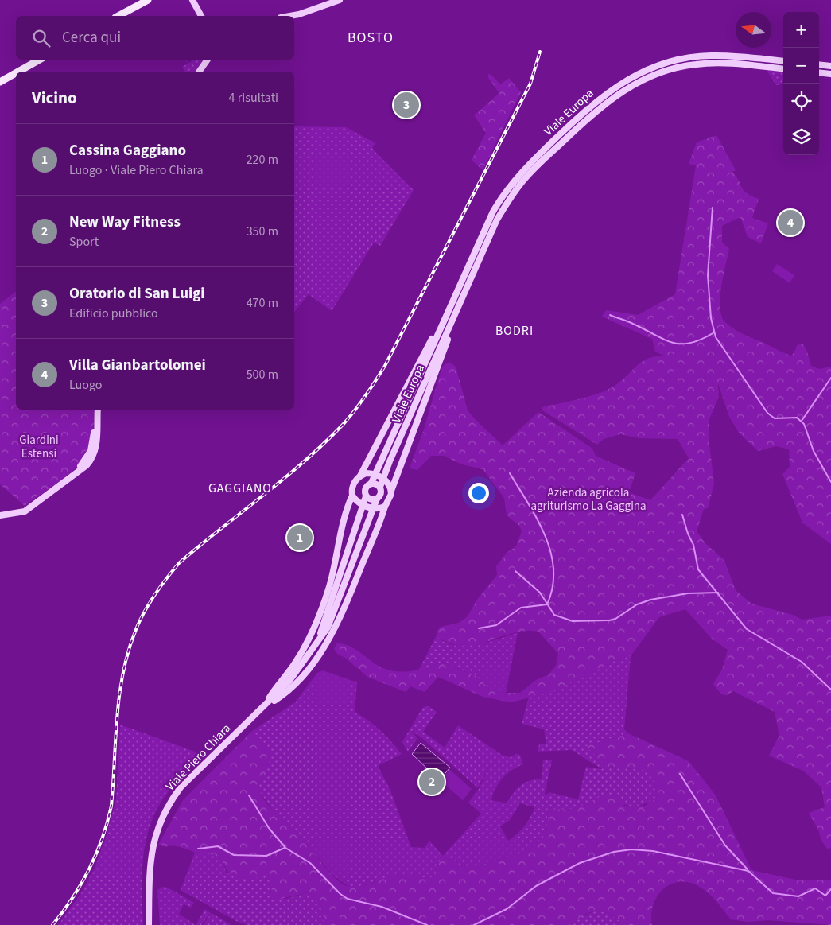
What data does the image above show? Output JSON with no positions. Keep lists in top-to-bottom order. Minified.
{"streets":{"street":["Viale Europa","Viale Piero Chiara"]},"crossings":[["Viale Europa","Viale Piero Chiara"]],"districts":["BOSTO","BODRI","GAGGIANO"],"parks":["Giardini Estensi","Azienda agricola agriturismo La Gaggina"],"north":"left","page":{"map_buttons":["+","−"],"search":"Cerca qui","heading":["Vicino","4 risultati"],"pins":["3","4","1","2"],"list":[{"mark":"1","name":"Cassina Gaggiano","note":"Luogo · Viale Piero Chiara","value":"220 m"},{"mark":"2","name":"New Way Fitness","note":"Sport","value":"350 m"},{"mark":"3","name":"Oratorio di San Luigi","note":"Edificio pubblico","value":"470 m"},{"mark":"4","name":"Villa Gianbartolomei","note":"Luogo","value":"500 m"}]}}
